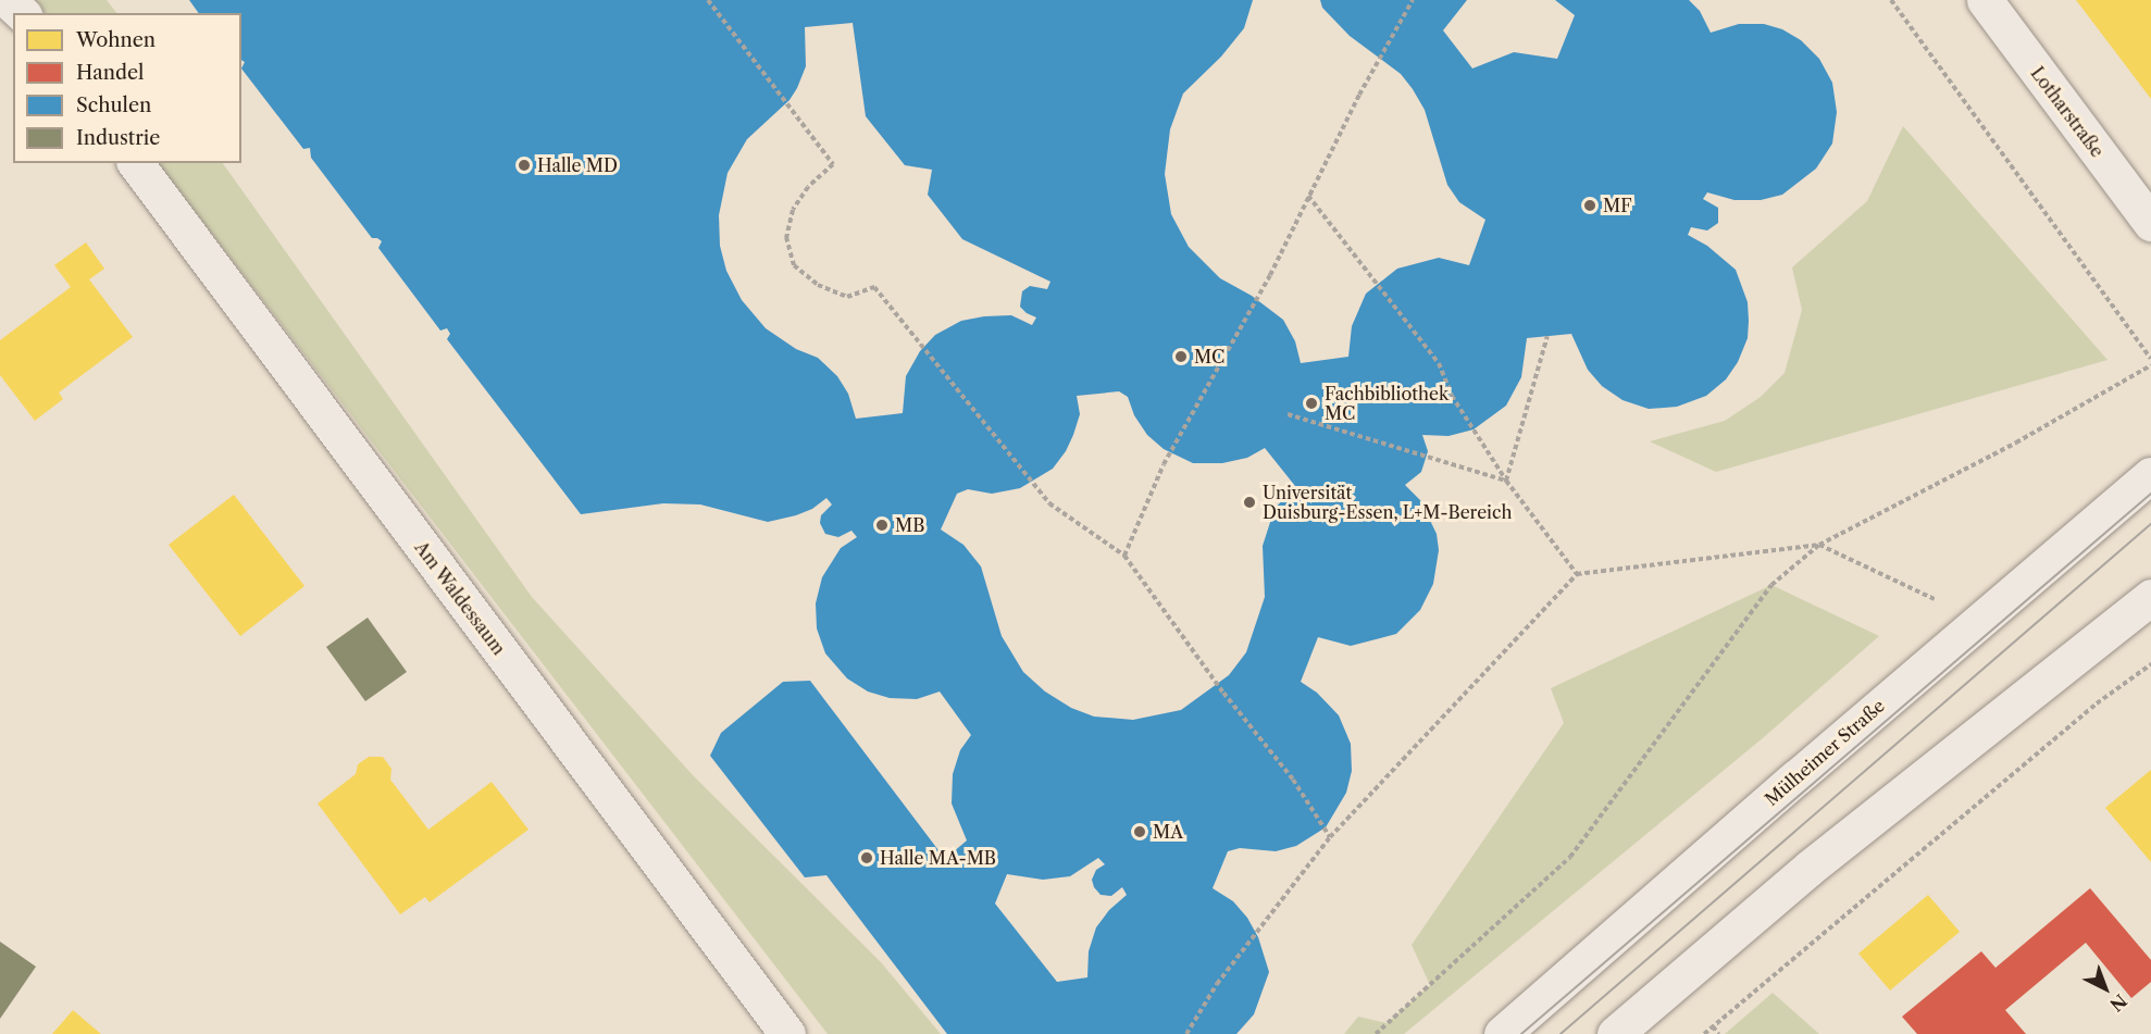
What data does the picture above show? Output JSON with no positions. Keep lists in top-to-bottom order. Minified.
{"streets":{"main road":["Lotharstraße","Am Waldessaum","Mülheimer Straße"]},"places":["Halle MD","MF","MC","Fachbibliothek MC","Universität Duisburg-Essen, L+M-Bereich","MB","MA","Halle MA-MB"],"legend":["Wohnen","Handel","Schulen","Industrie"],"north":"bottom right"}
